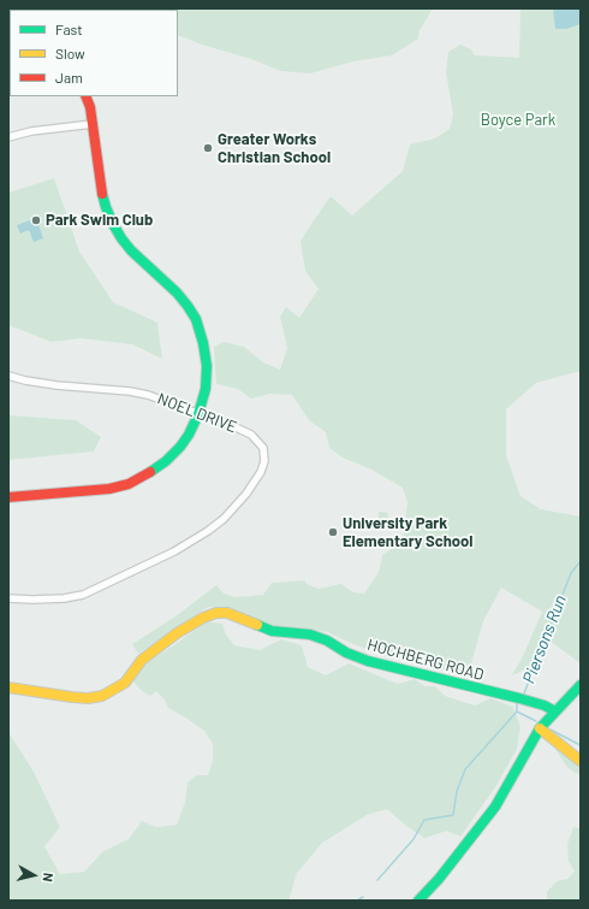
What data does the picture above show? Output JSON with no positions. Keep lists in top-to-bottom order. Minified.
{"streets":{"street":["NOEL DRIVE","HOCHBERG ROAD"]},"water":["Piersons Run"],"parks":["Boyce Park"],"places":["Greater Works Christian School","Park Swim Club","University Park Elementary School"],"legend":["Fast","Slow","Jam"],"north":"right"}
